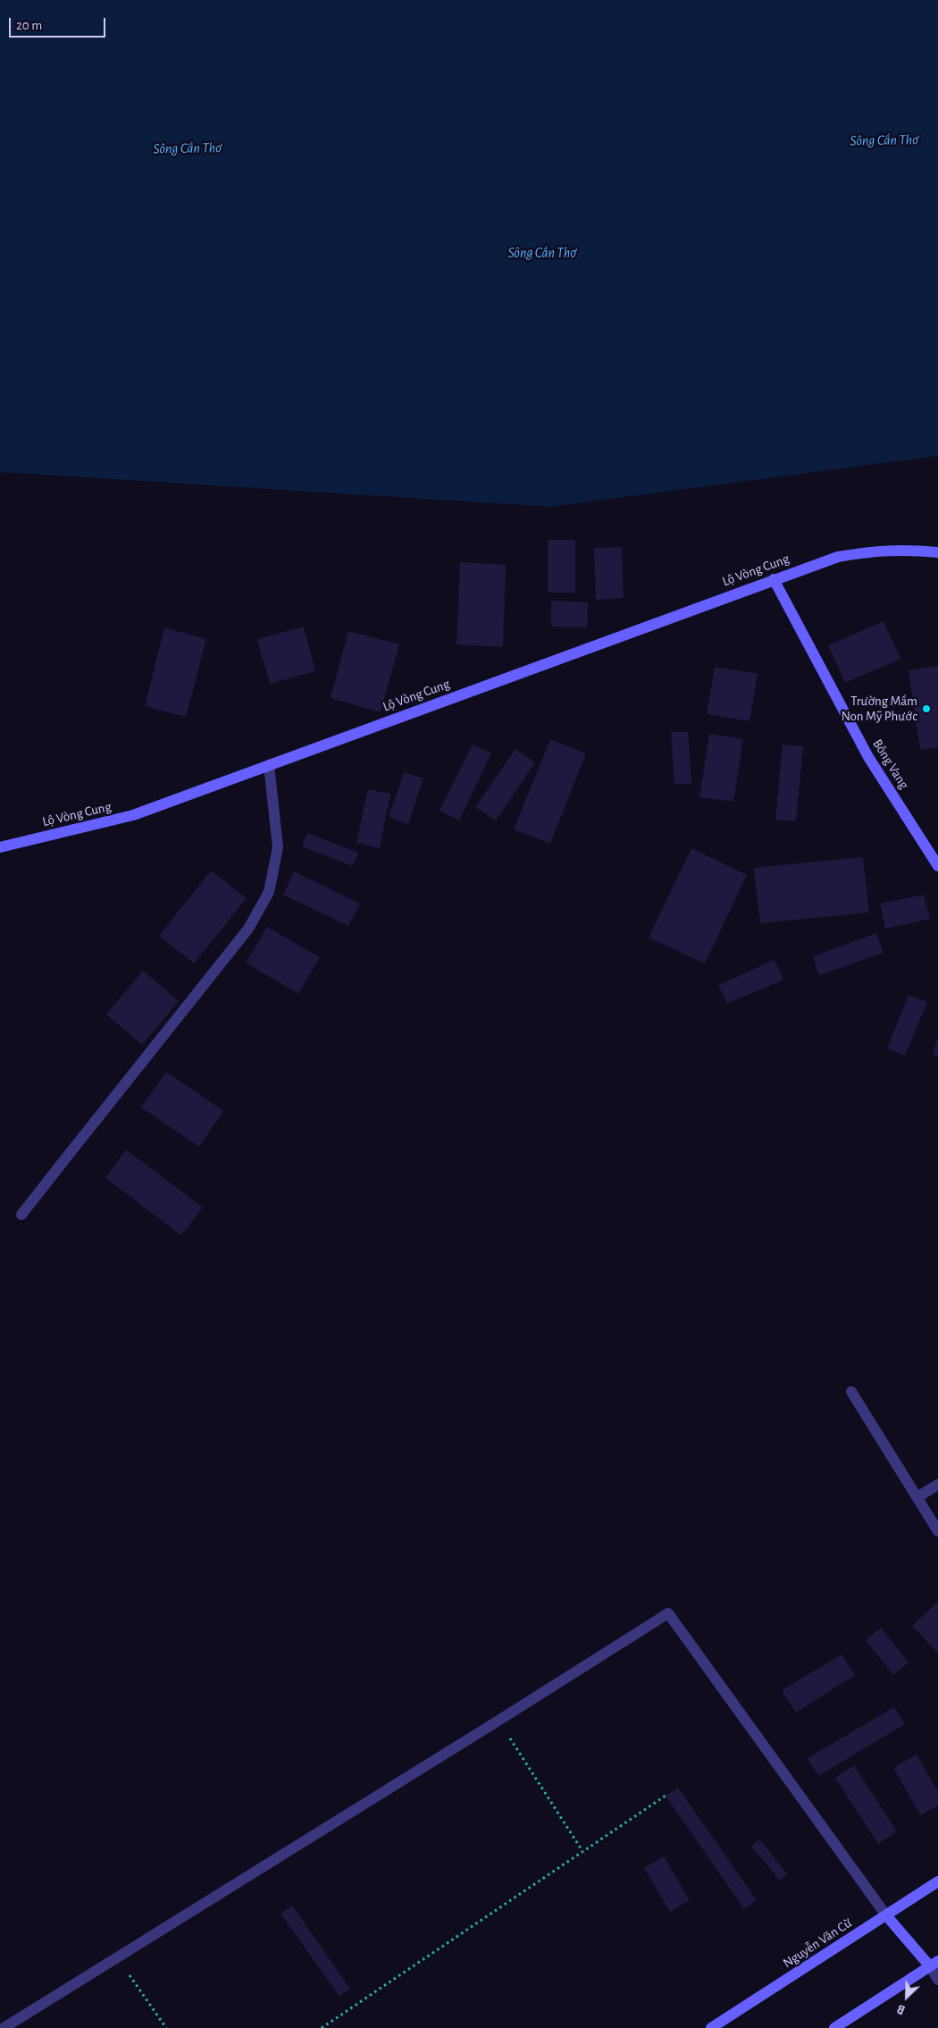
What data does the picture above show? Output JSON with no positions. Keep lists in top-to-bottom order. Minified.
{"streets":{"main road":["Lộ Vòng Cung","Bông Vang","Nguyễn Văn Cừ"]},"crossings":[["Lộ Vòng Cung","Bông Vang"]],"water":["Sông Cần Thơ"],"places":["Trường Mầm Non Mỹ Phước"],"scale_bar":"20 m","north":"bottom left"}
